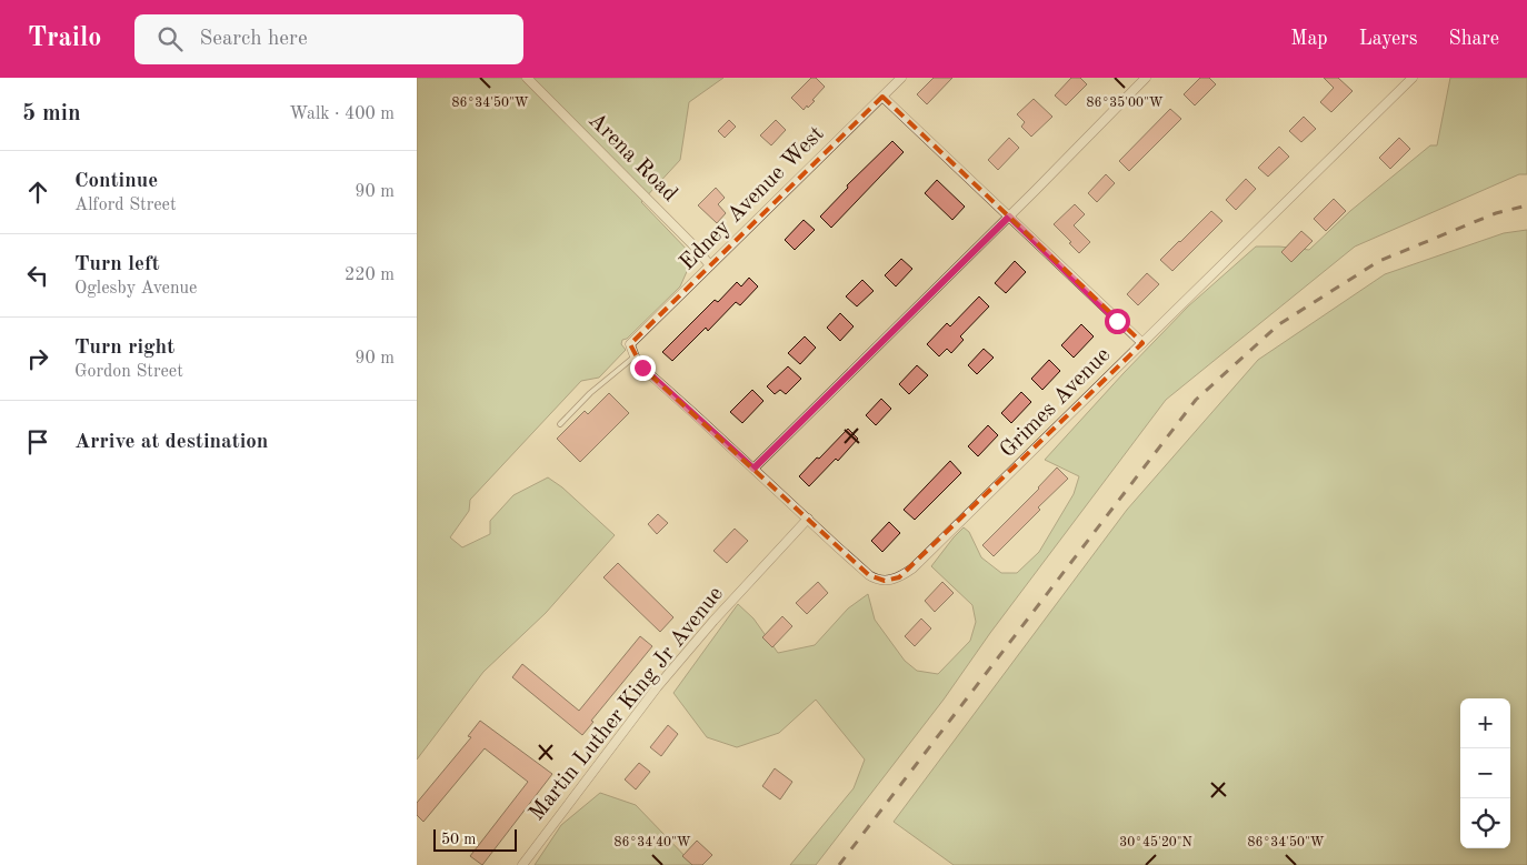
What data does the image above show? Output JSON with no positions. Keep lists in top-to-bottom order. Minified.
{"streets":{"street":["Arena Road","Edney Avenue West","Grimes Avenue","Martin Luther King Jr Avenue"]},"crossings":[["Arena Road","Edney Avenue West"],["Edney Avenue West","Grimes Avenue"],["Grimes Avenue","Martin Luther King Jr Avenue"]],"scale_bar":"50 m","page":{"header":"Trailo","search":"Search here","nav":["Map","Layers","Share"],"heading":["5 min","Walk · 400 m"],"list":[["Continue","Alford Street","90 m"],["Turn left","Oglesby Avenue","220 m"],["Turn right","Gordon Street","90 m"],"Arrive at destination"],"map_buttons":["+","−"],"scale":"50 m"},"coordinates":["86°34'50\"W","86°35'00\"W","30°45'20\"N","86°34'40\"W"]}
